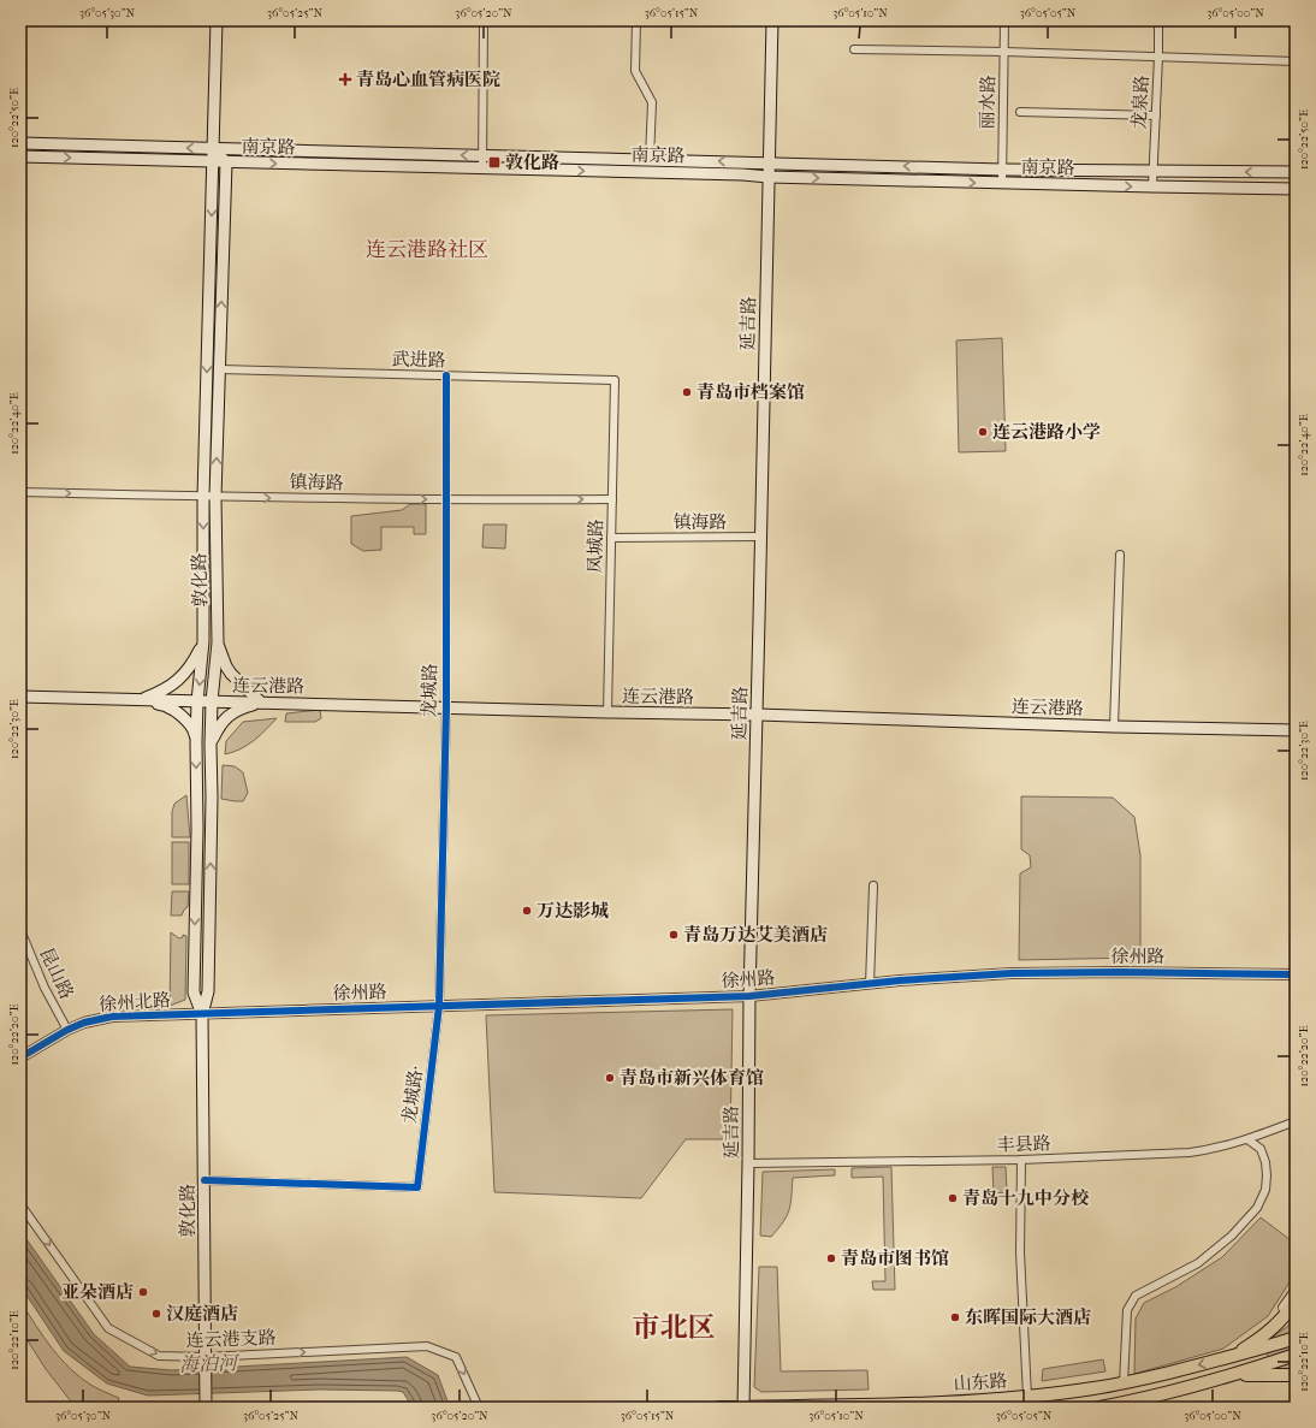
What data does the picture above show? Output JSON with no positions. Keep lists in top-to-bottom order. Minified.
{"streets":{"main road":["南京路","延吉路","敦化路","连云港路","山东路"],"street":["丽水路","龙泉路","武进路","镇海路","凤城路","龙城路","徐州路","昆山路","徐州北路","龙城路·","丰县路","连云港支路"]},"crossings":[["丽水路","南京路"],["龙泉路","南京路"],["南京路","延吉路"],["南京路","敦化路"],["延吉路","镇海路"],["延吉路","连云港路"],["延吉路","徐州路"],["延吉路","丰县路"],["延吉路","山东路"],["武进路","凤城路"],["武进路","敦化路"],["武进路","龙城路"],["镇海路","凤城路"],["镇海路","敦化路"],["镇海路","龙城路"],["凤城路","连云港路"],["敦化路","连云港路"],["敦化路","徐州路"],["敦化路","徐州北路"],["敦化路","龙城路·"],["敦化路","连云港支路"],["连云港路","龙城路"],["龙城路","徐州路"],["龙城路","龙城路·"],["徐州路","徐州北路"],["徐州路","龙城路·"],["昆山路","徐州北路"]],"one_way":["镇海路","连云港支路"],"districts":["连云港路社区","市北区"],"water":["海泊河"],"places":{"health":["青岛心血管病医院"],"transit":["敦化路"],"other":["青岛市档案馆","连云港路小学","万达影城","青岛万达艾美酒店","青岛市新兴体育馆","青岛十九中分校","青岛市图书馆","亚朵酒店","汉庭酒店","东晖国际大酒店"]},"coordinates":["36°05'30\"N","36°05'25\"N","36°05'20\"N","36°05'15\"N","36°05'10\"N","36°05'05\"N","36°05'00\"N","120°22'50\"E","120°22'40\"E","120°22'30\"E","120°22'20\"E","120°22'10\"E"]}
